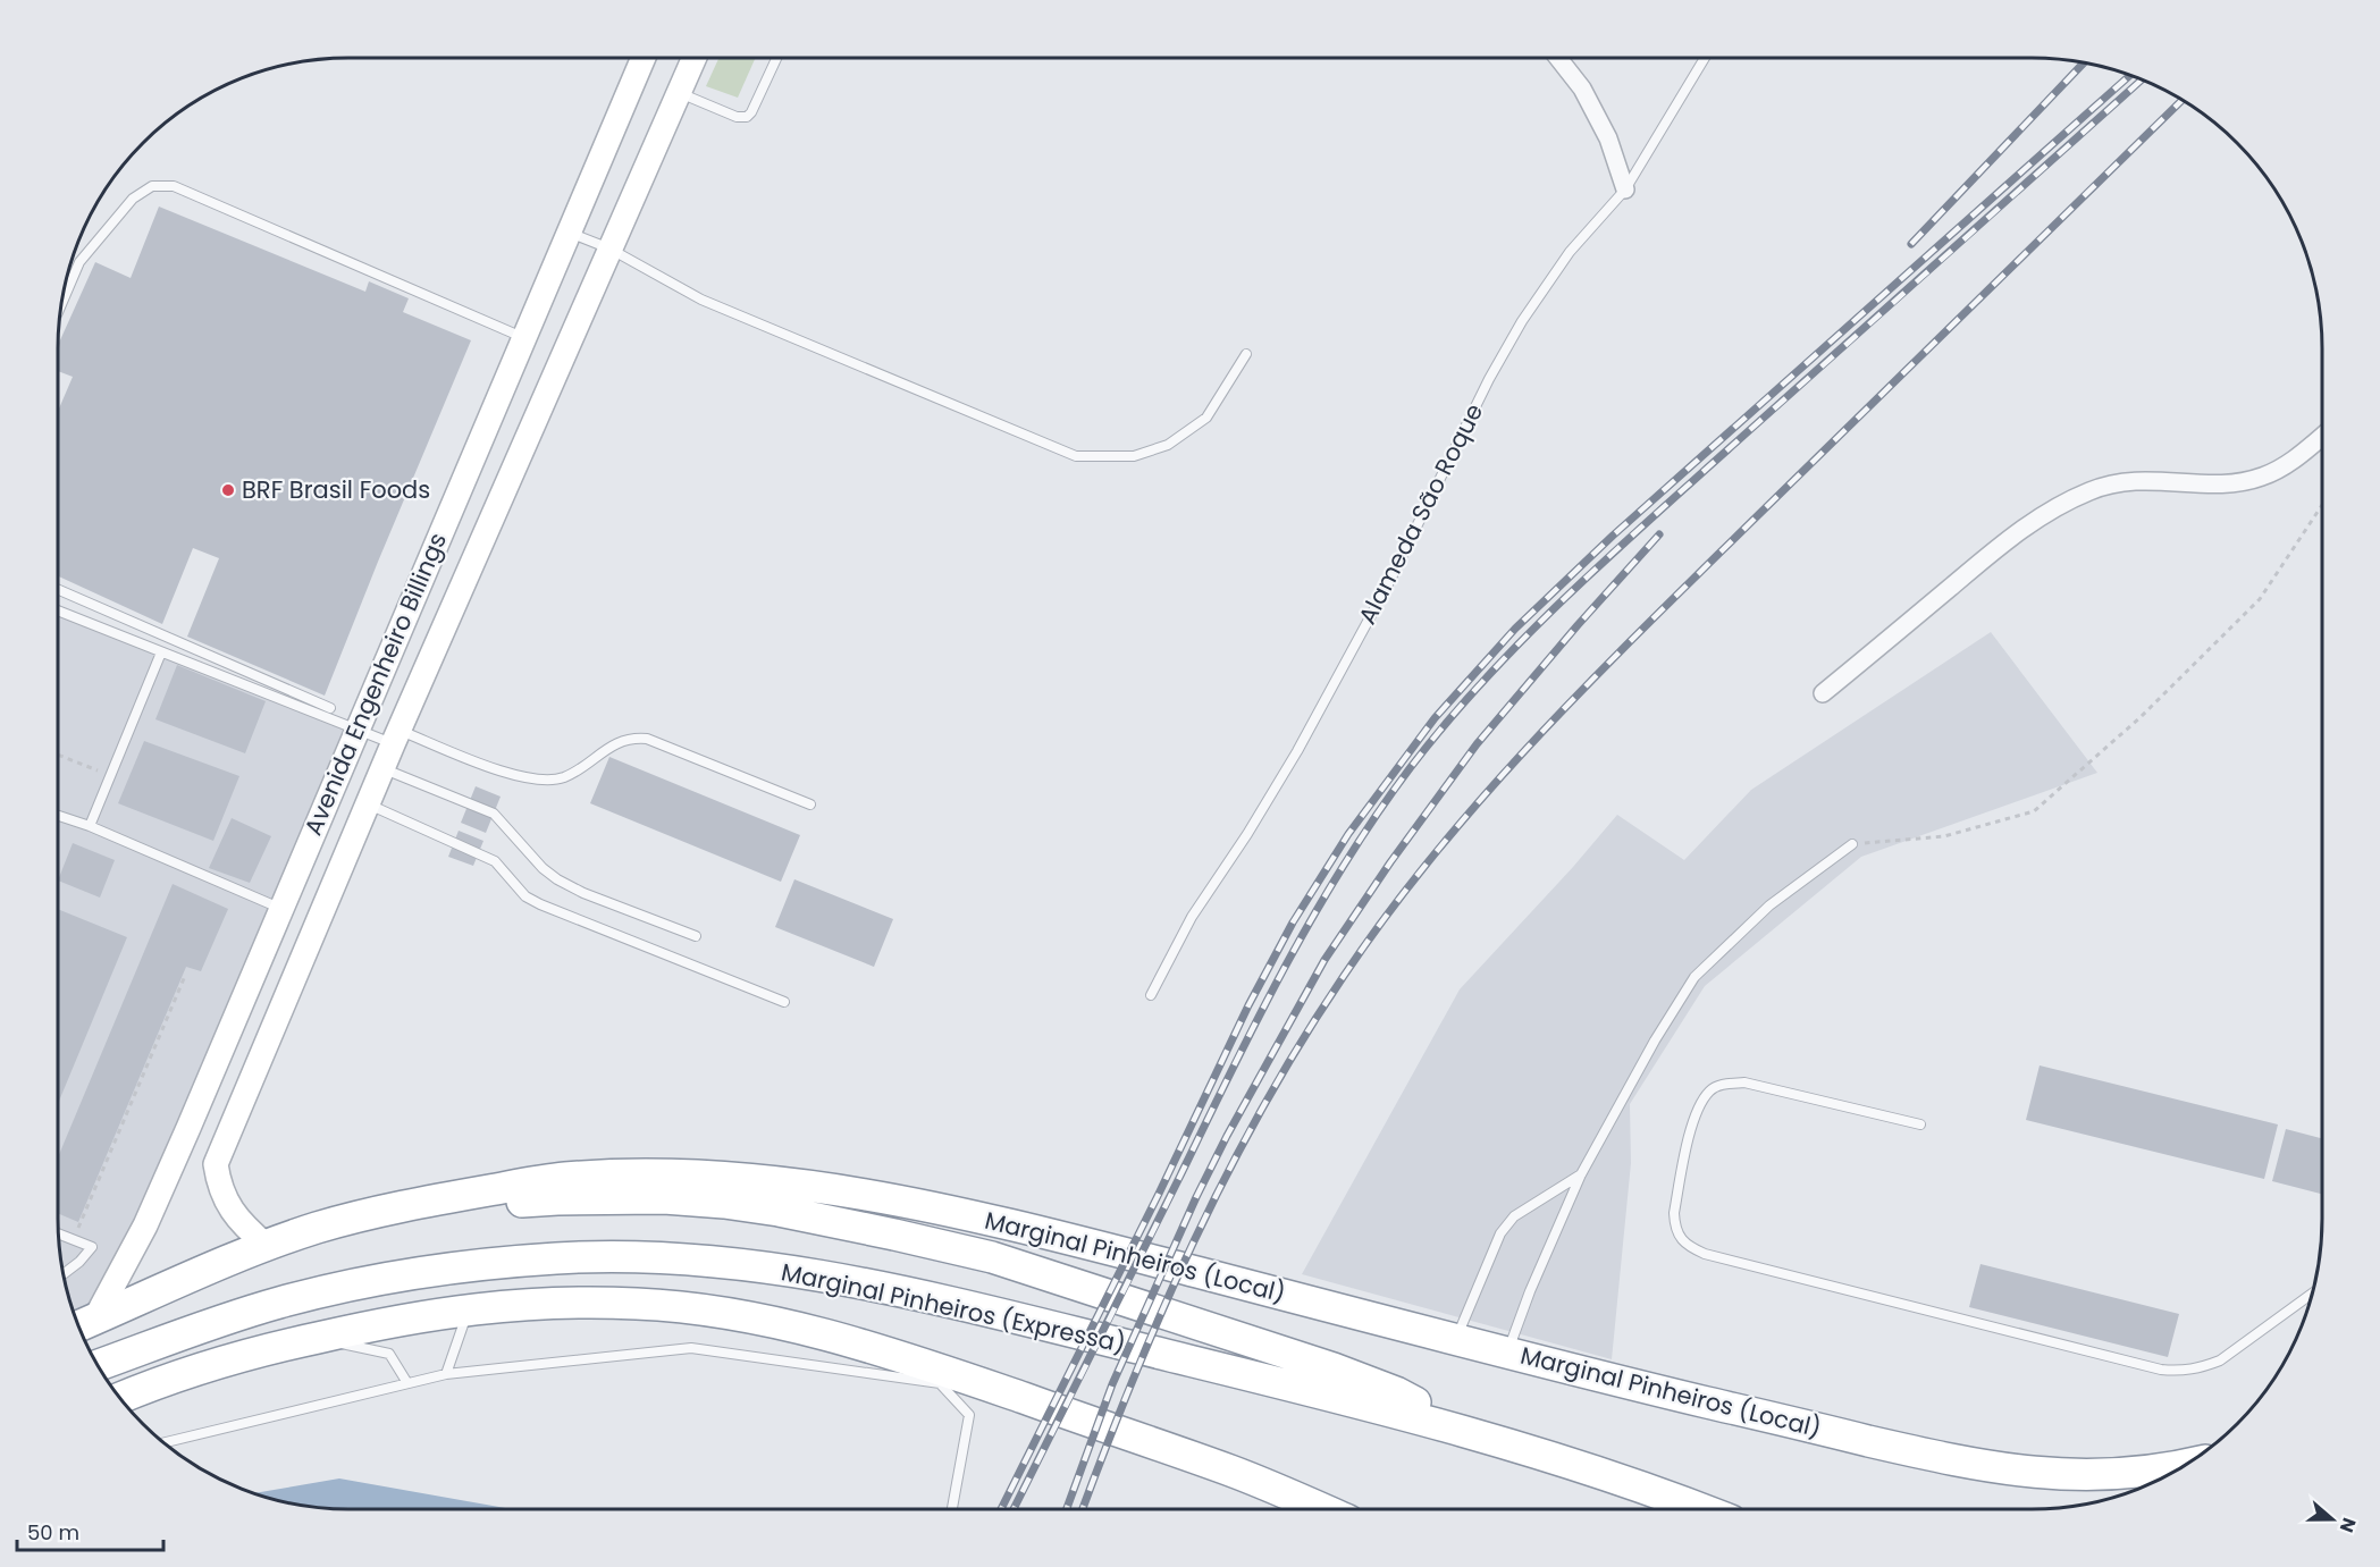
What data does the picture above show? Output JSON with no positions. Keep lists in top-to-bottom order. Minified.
{"streets":{"highway":["Marginal Pinheiros (Local)","Marginal Pinheiros (Expressa)"],"street":["Avenida Engenheiro Billings"],"lane":["Alameda São Roque"]},"crossings":[["Avenida Engenheiro Billings","Marginal Pinheiros (Local)"]],"places":["BRF Brasil Foods"],"scale_bar":"50 m","north":"right"}
